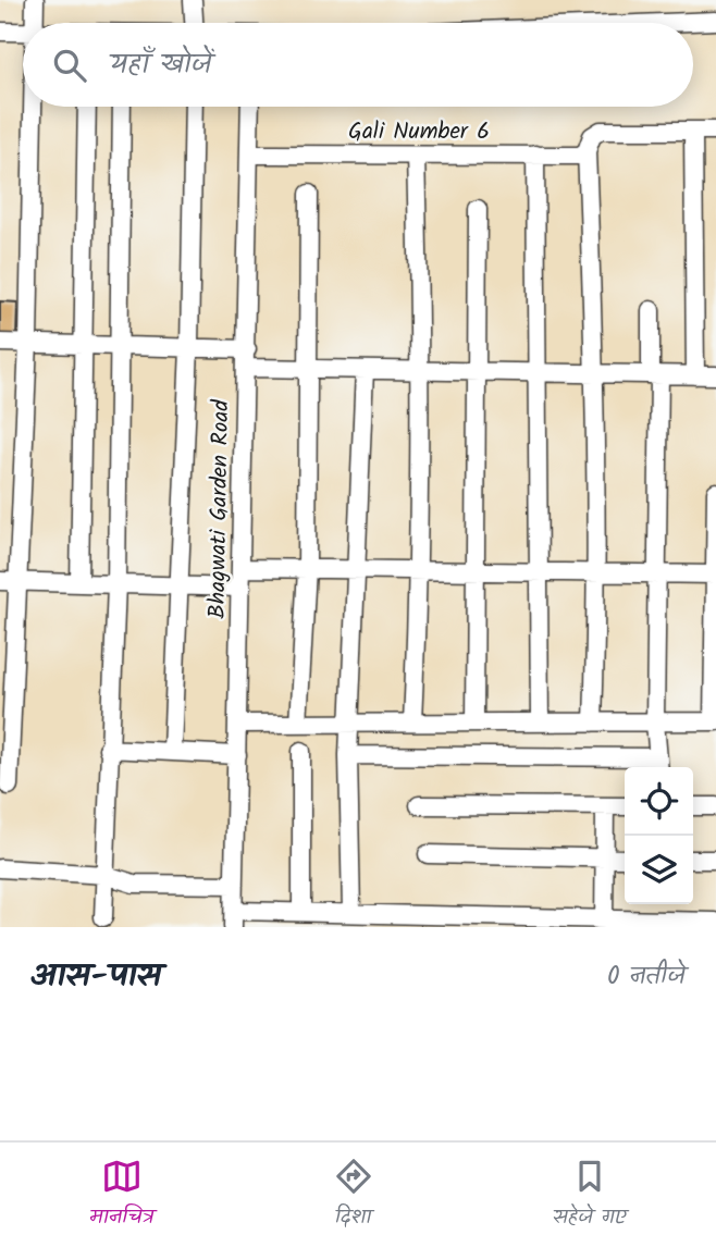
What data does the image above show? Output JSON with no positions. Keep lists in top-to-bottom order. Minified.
{"streets":{"street":["Gali Number 6","Bhagwati Garden Road"]},"crossings":[["Gali Number 6","Bhagwati Garden Road"]],"page":{"search":"यहाँ खोजें","heading":["आस-पास","0 नतीजे"],"nav":["मानचित्र","दिशा","सहेजे गए"]}}
